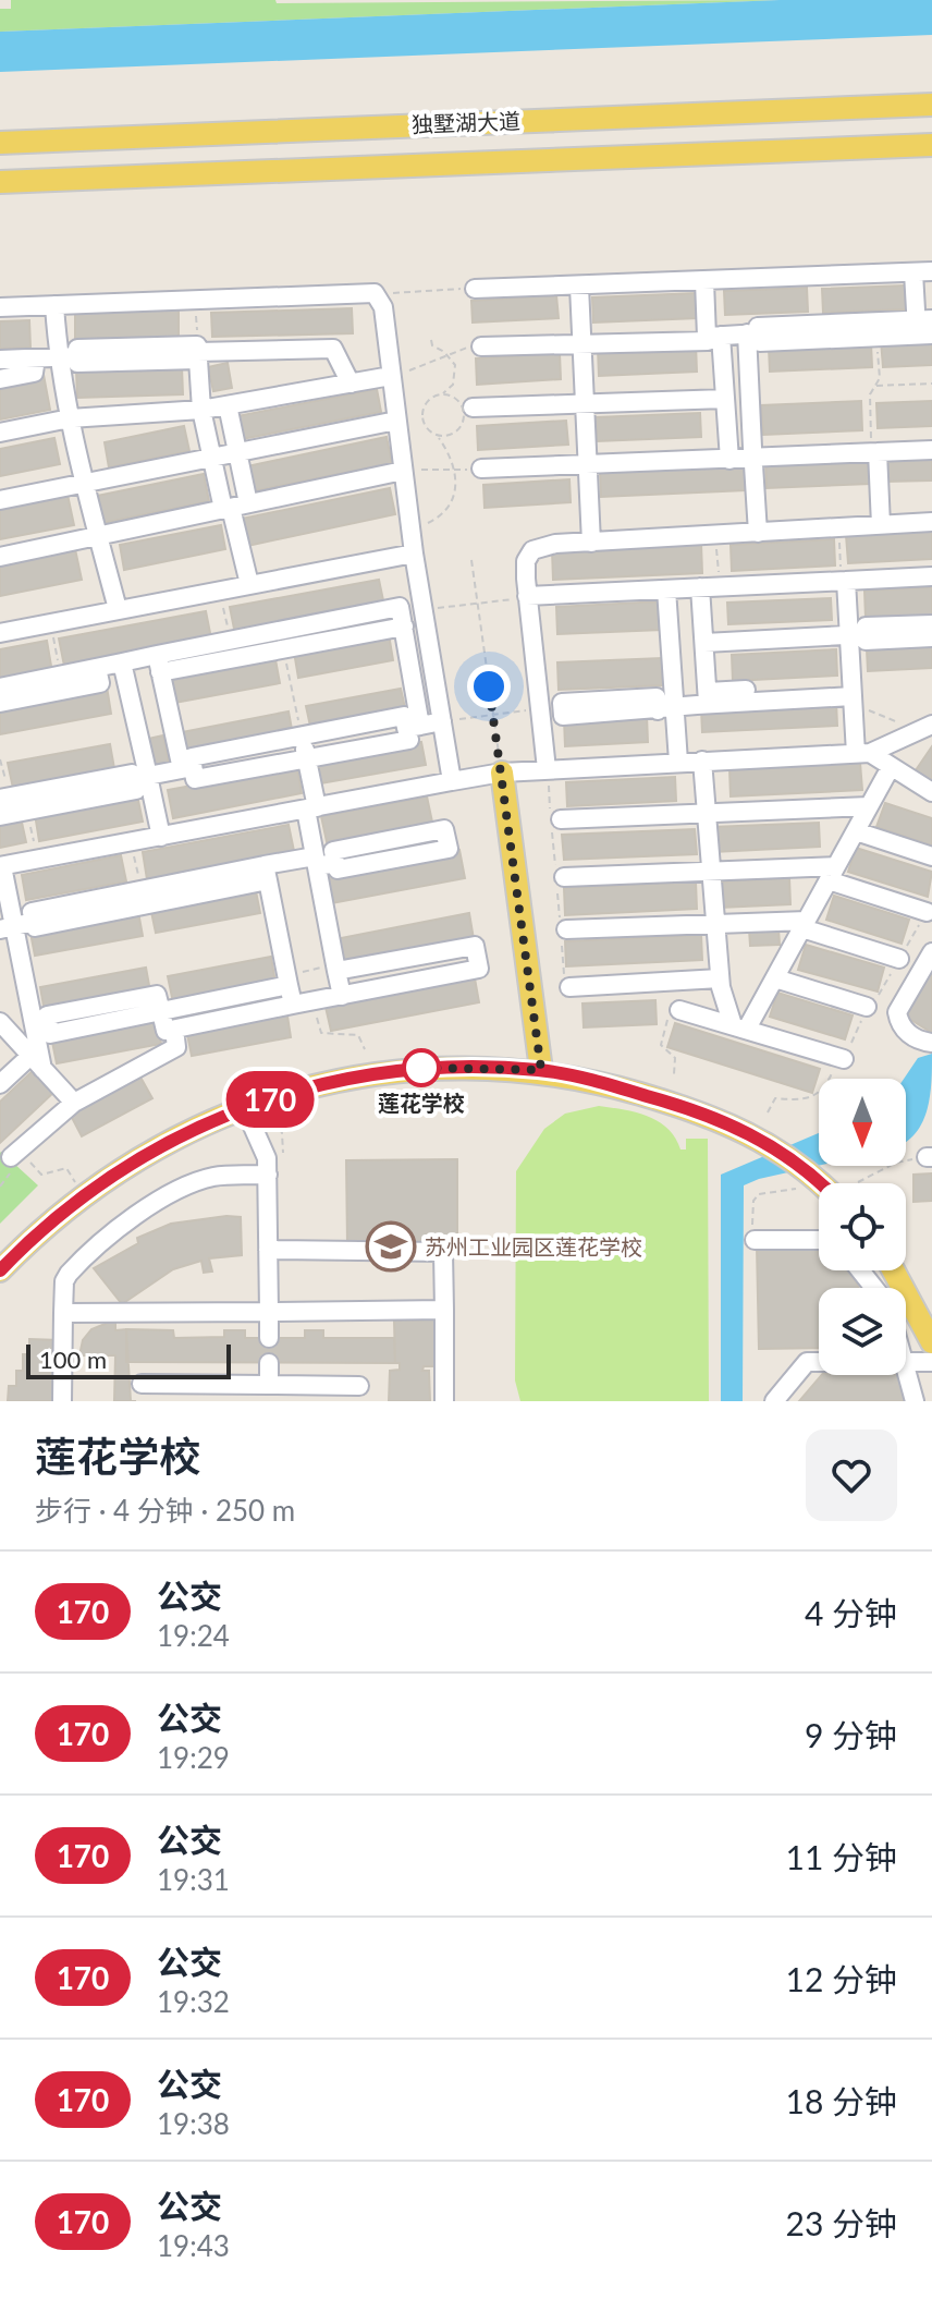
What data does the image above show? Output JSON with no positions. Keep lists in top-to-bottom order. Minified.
{"streets":{"main road":["独墅湖大道"]},"places":{"other":["莲花学校"],"school or university":["苏州工业园区莲花学校"]},"lines":["bus line 170"],"scale_bar":"100 m","north":"bottom","page":{"on_map":"170","scale":"100 m","heading":["莲花学校","步行 · 4 分钟 · 250 m"],"list":[{"mark":"170","name":"公交","note":"19:24","value":"4 分钟"},{"mark":"170","name":"公交","note":"19:29","value":"9 分钟"},{"mark":"170","name":"公交","note":"19:31","value":"11 分钟"},{"mark":"170","name":"公交","note":"19:32","value":"12 分钟"},{"mark":"170","name":"公交","note":"19:38","value":"18 分钟"},{"mark":"170","name":"公交","note":"19:43","value":"23 分钟"}]}}
